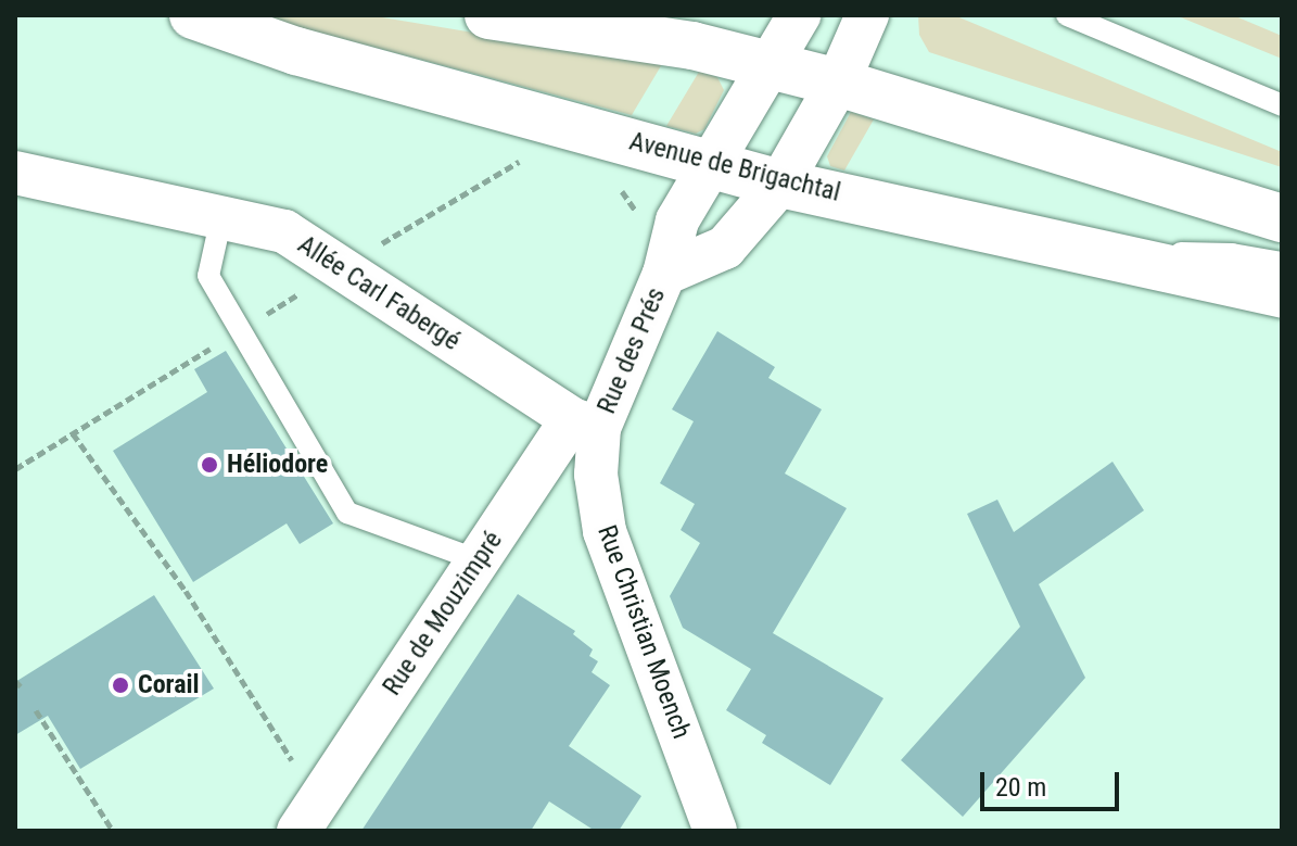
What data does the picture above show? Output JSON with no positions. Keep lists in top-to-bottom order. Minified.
{"streets":{"main road":["Avenue de Brigachtal"],"street":["Allée Carl Fabergé","Rue des Prés","Rue de Mouzimpré","Rue Christian Moench"]},"crossings":[["Avenue de Brigachtal","Rue des Prés"],["Allée Carl Fabergé","Rue des Prés"],["Allée Carl Fabergé","Rue de Mouzimpré"],["Allée Carl Fabergé","Rue Christian Moench"],["Rue des Prés","Rue de Mouzimpré"],["Rue des Prés","Rue Christian Moench"],["Rue de Mouzimpré","Rue Christian Moench"]],"places":["Héliodore","Corail"],"scale_bar":"20 m"}
